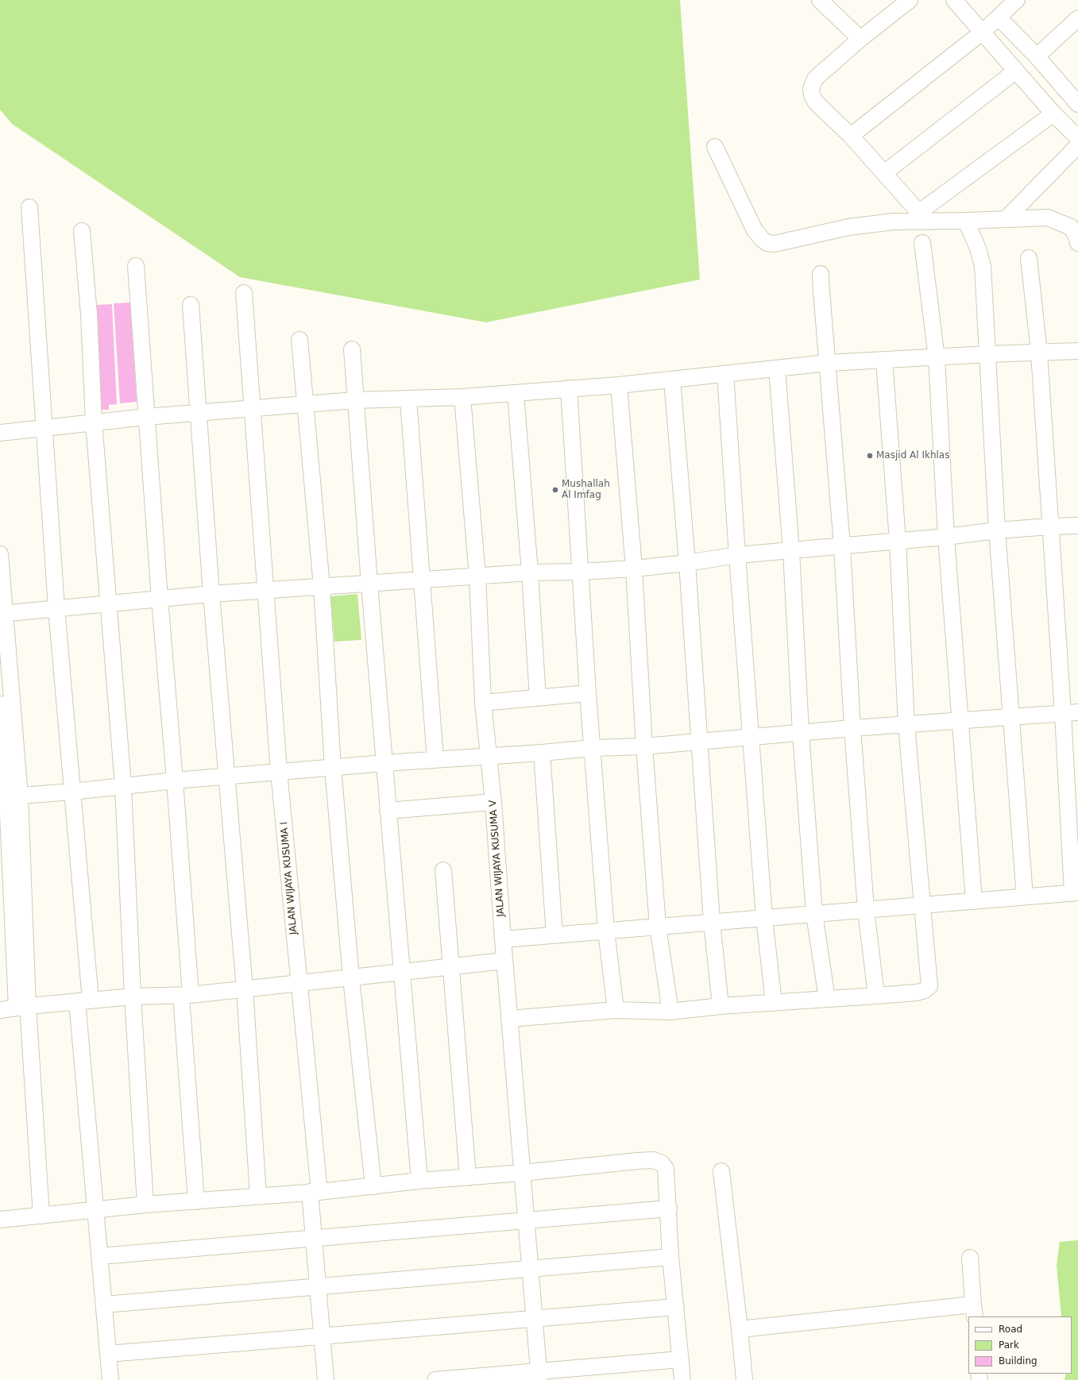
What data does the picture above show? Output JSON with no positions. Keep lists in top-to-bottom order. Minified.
{"streets":{"street":["JALAN WIJAYA KUSUMA V","JALAN WIJAYA KUSUMA I"]},"places":["Masjid Al Ikhlas","Mushallah Al Imfag"],"legend":["Road","Park","Building"]}
